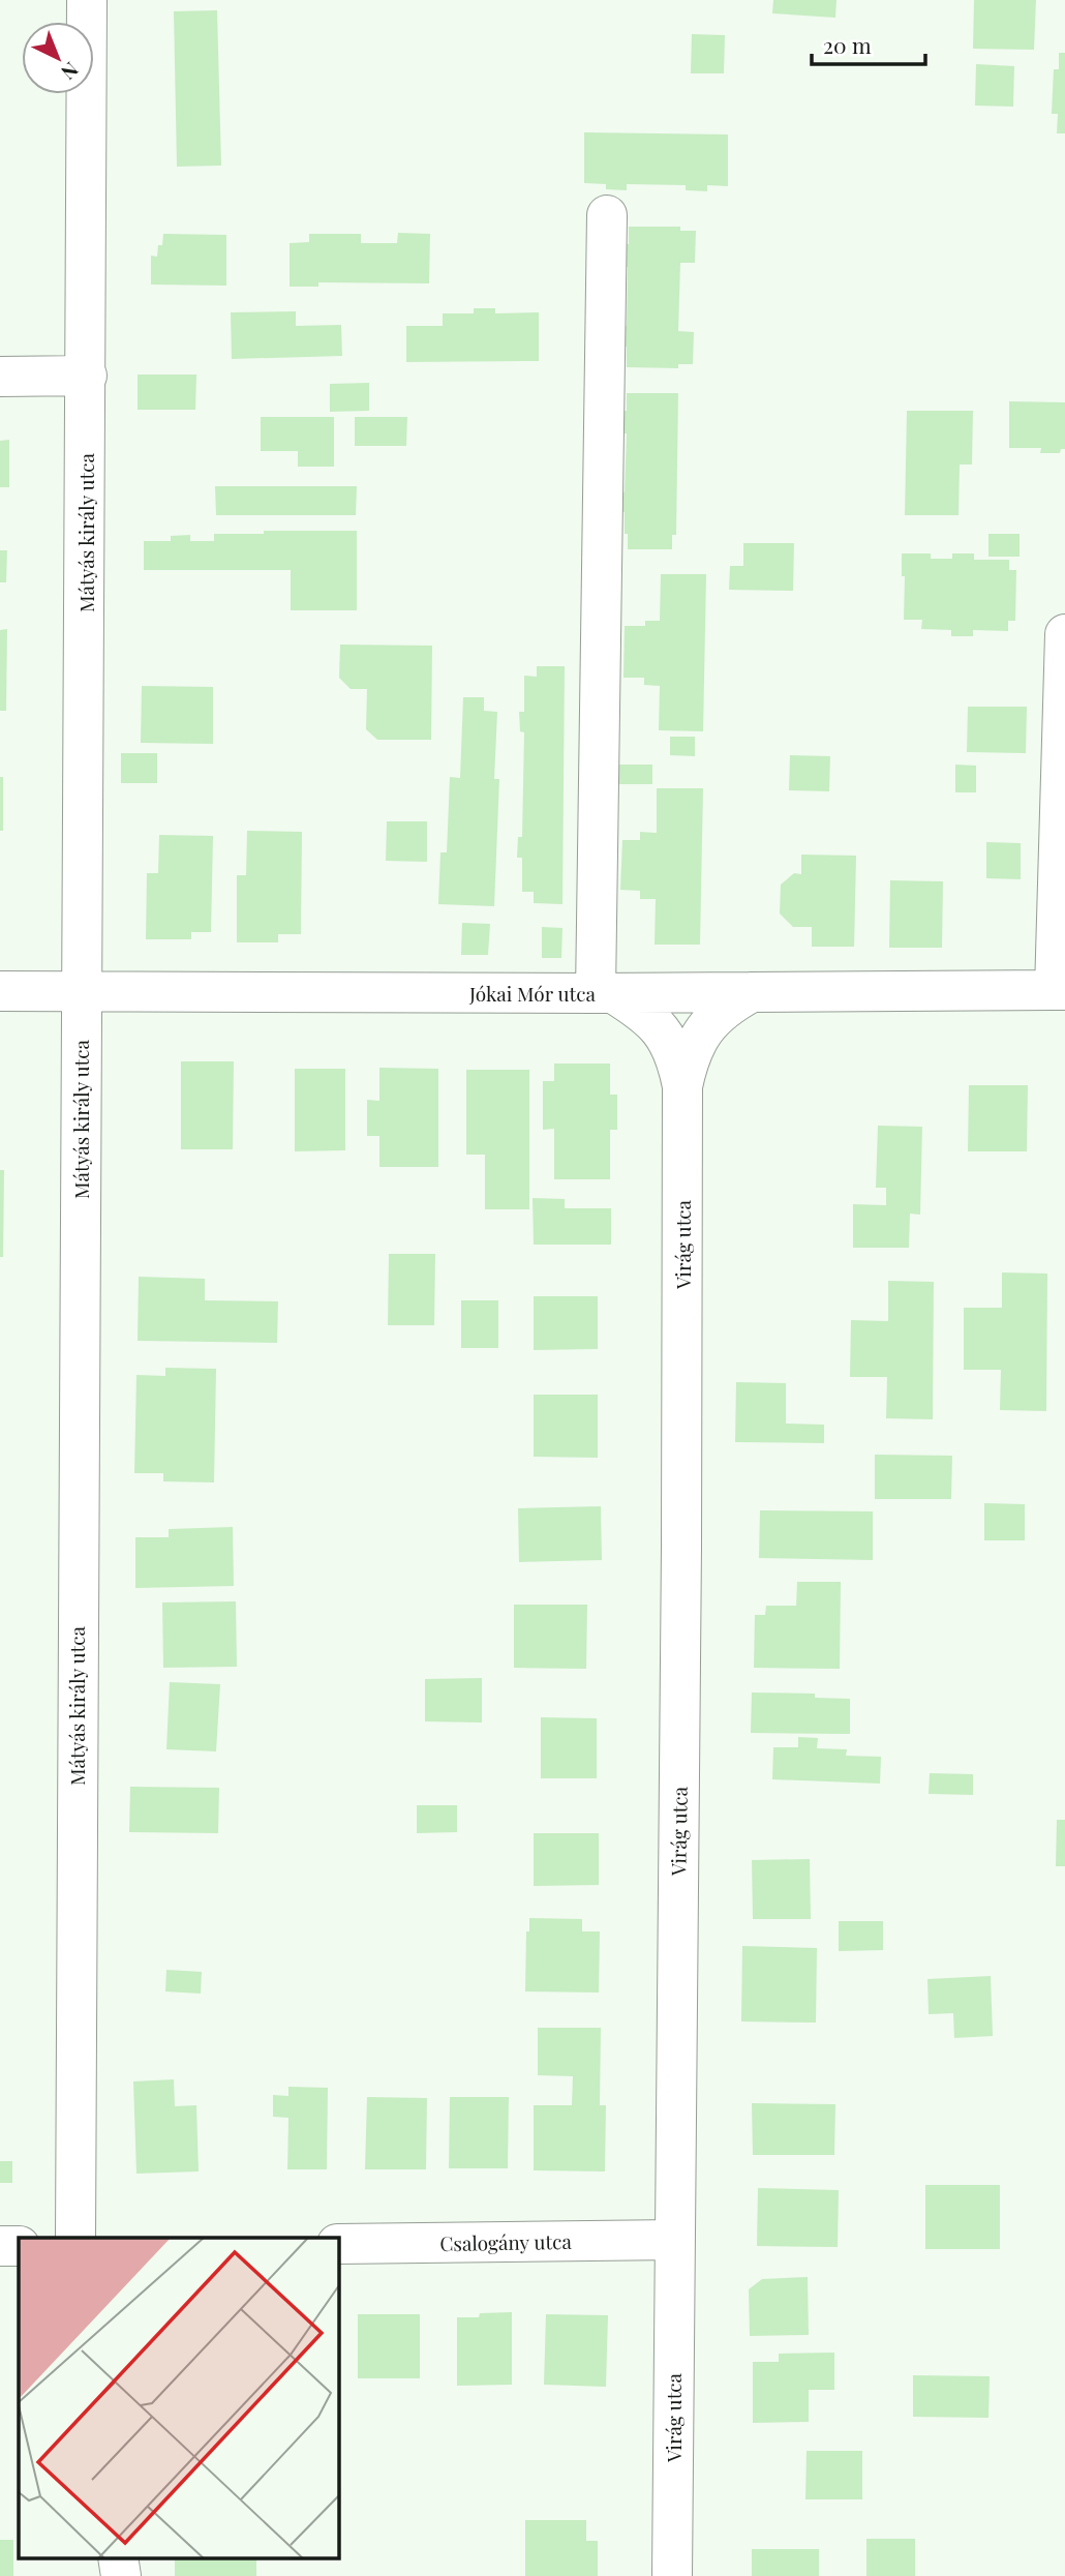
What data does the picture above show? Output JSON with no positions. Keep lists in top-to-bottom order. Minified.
{"streets":{"street":["Mátyás király utca","Jókai Mór utca","Virág utca","Csalogány utca"]},"crossings":[["Mátyás király utca","Jókai Mór utca"],["Jókai Mór utca","Virág utca"],["Virág utca","Csalogány utca"]],"scale_bar":"20 m","north":"bottom right"}
